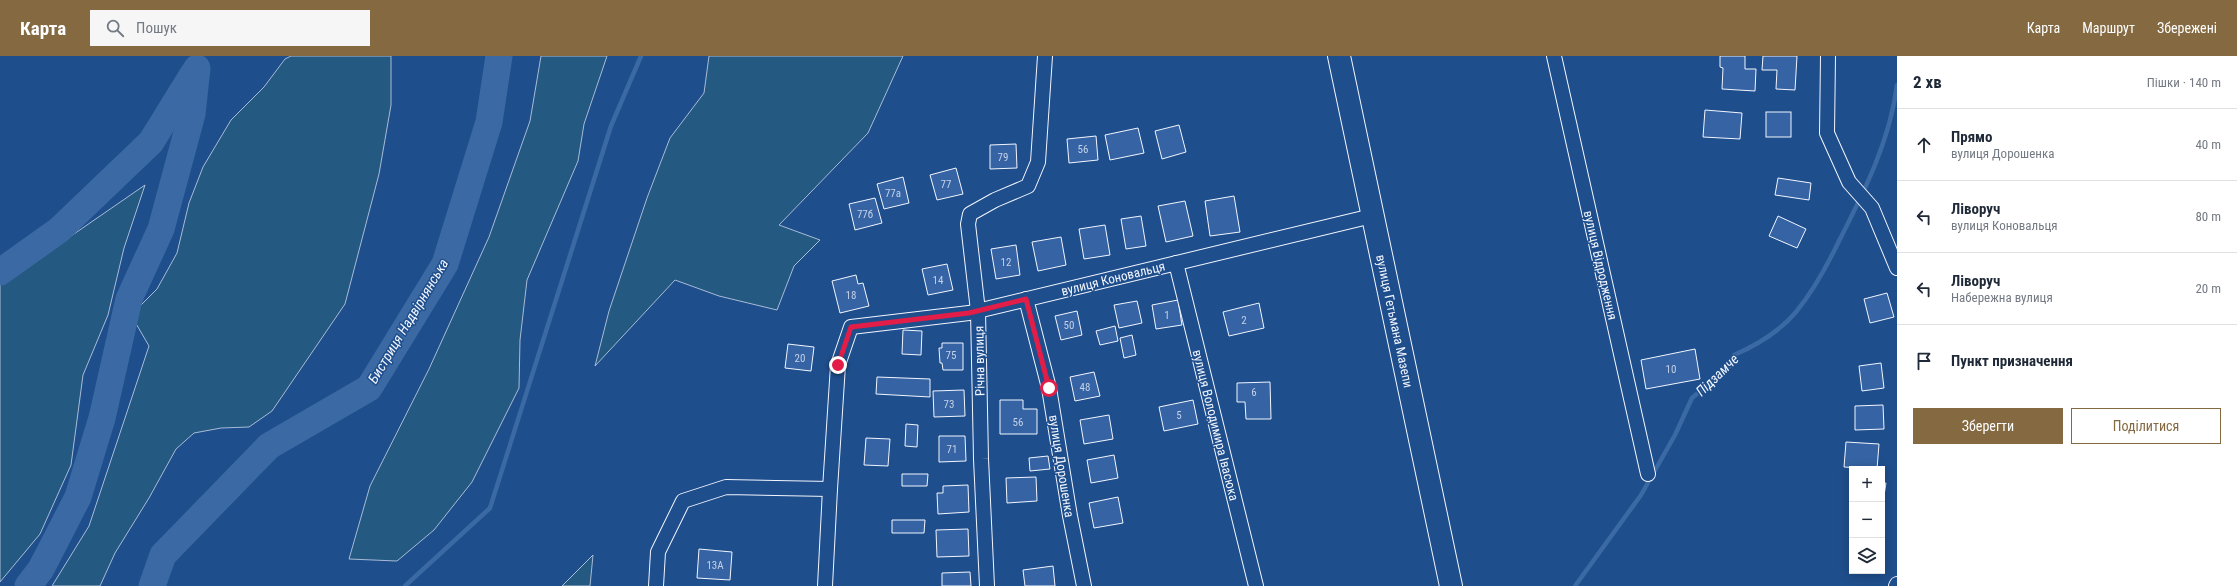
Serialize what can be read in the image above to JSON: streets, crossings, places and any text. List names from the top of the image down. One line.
{"streets":{"main road":["вулиця Гетьмана Мазепи"],"street":["вулиця Відродження","вулиця Коновальця","Річна вулиця","вулиця Володимира Івасюка","вулиця Дорошенка"]},"crossings":[["вулиця Коновальця","вулиця Гетьмана Мазепи"],["вулиця Коновальця","Річна вулиця"],["вулиця Коновальця","вулиця Володимира Івасюка"],["вулиця Коновальця","вулиця Дорошенка"]],"water":["Бистриця Надвірнянська","Підзамче"],"house_numbers":["56","79","77","77а","77б","12","14","18","1","2","50","75","20","10","48","6","73","5","56","71","13А"],"page":{"header":"Карта","search":"Пошук","nav":["Карта","Маршрут","Збережені"],"heading":["2 хв","Пішки · 140 m"],"list":[["Прямо","вулиця Дорошенка","40 m"],["Ліворуч","вулиця Коновальця","80 m"],["Ліворуч","Набережна вулиця","20 m"],"Пункт призначення"],"buttons":["Зберегти","Поділитися"],"map_buttons":["+","−"]}}
